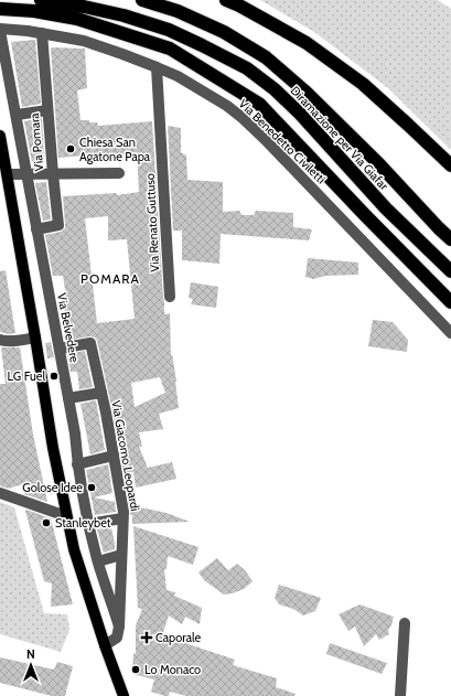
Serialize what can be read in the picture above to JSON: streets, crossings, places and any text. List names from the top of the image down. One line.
{"streets":{"highway":["Diramazione per Via Giafar"],"street":["Via Benedetto Civiletti","Via Pomara","Via Renato Guttuso","Via Belvedere","Via Giacomo Leopardi"]},"crossings":[["Via Benedetto Civiletti","Via Pomara"],["Via Benedetto Civiletti","Via Renato Guttuso"],["Via Benedetto Civiletti","Via Belvedere"],["Via Pomara","Via Belvedere"],["Via Belvedere","Via Giacomo Leopardi"]],"districts":["POMARA"],"places":{"other":["Chiesa San Agatone Papa","LG Fuel","Golose Idee","Stanleybet","Lo Monaco"],"health":["Caporale"]},"north":"top"}
